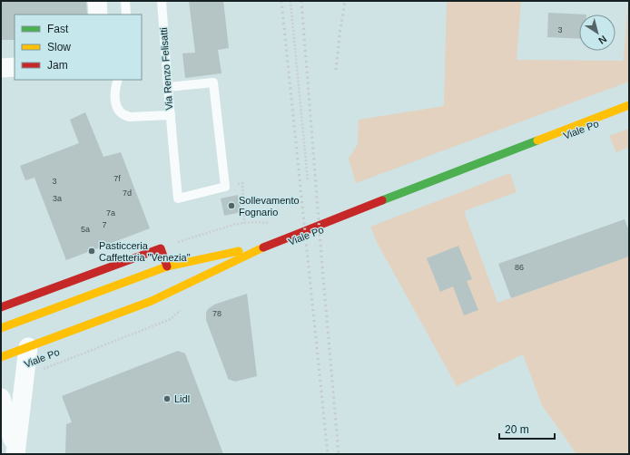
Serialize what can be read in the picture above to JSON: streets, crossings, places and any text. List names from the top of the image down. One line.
{"streets":{"main road":["Viale Po"],"lane":["Via Renzo Felisatti"]},"places":["Sollevamento Fognario","Pasticceria Caffetteria \"Venezia\"","Lidl"],"house_numbers":["3","7f","3","7d","3a","7a","7","5a","86","78"],"legend":["Fast","Slow","Jam"],"scale_bar":"20 m","north":"bottom right"}
